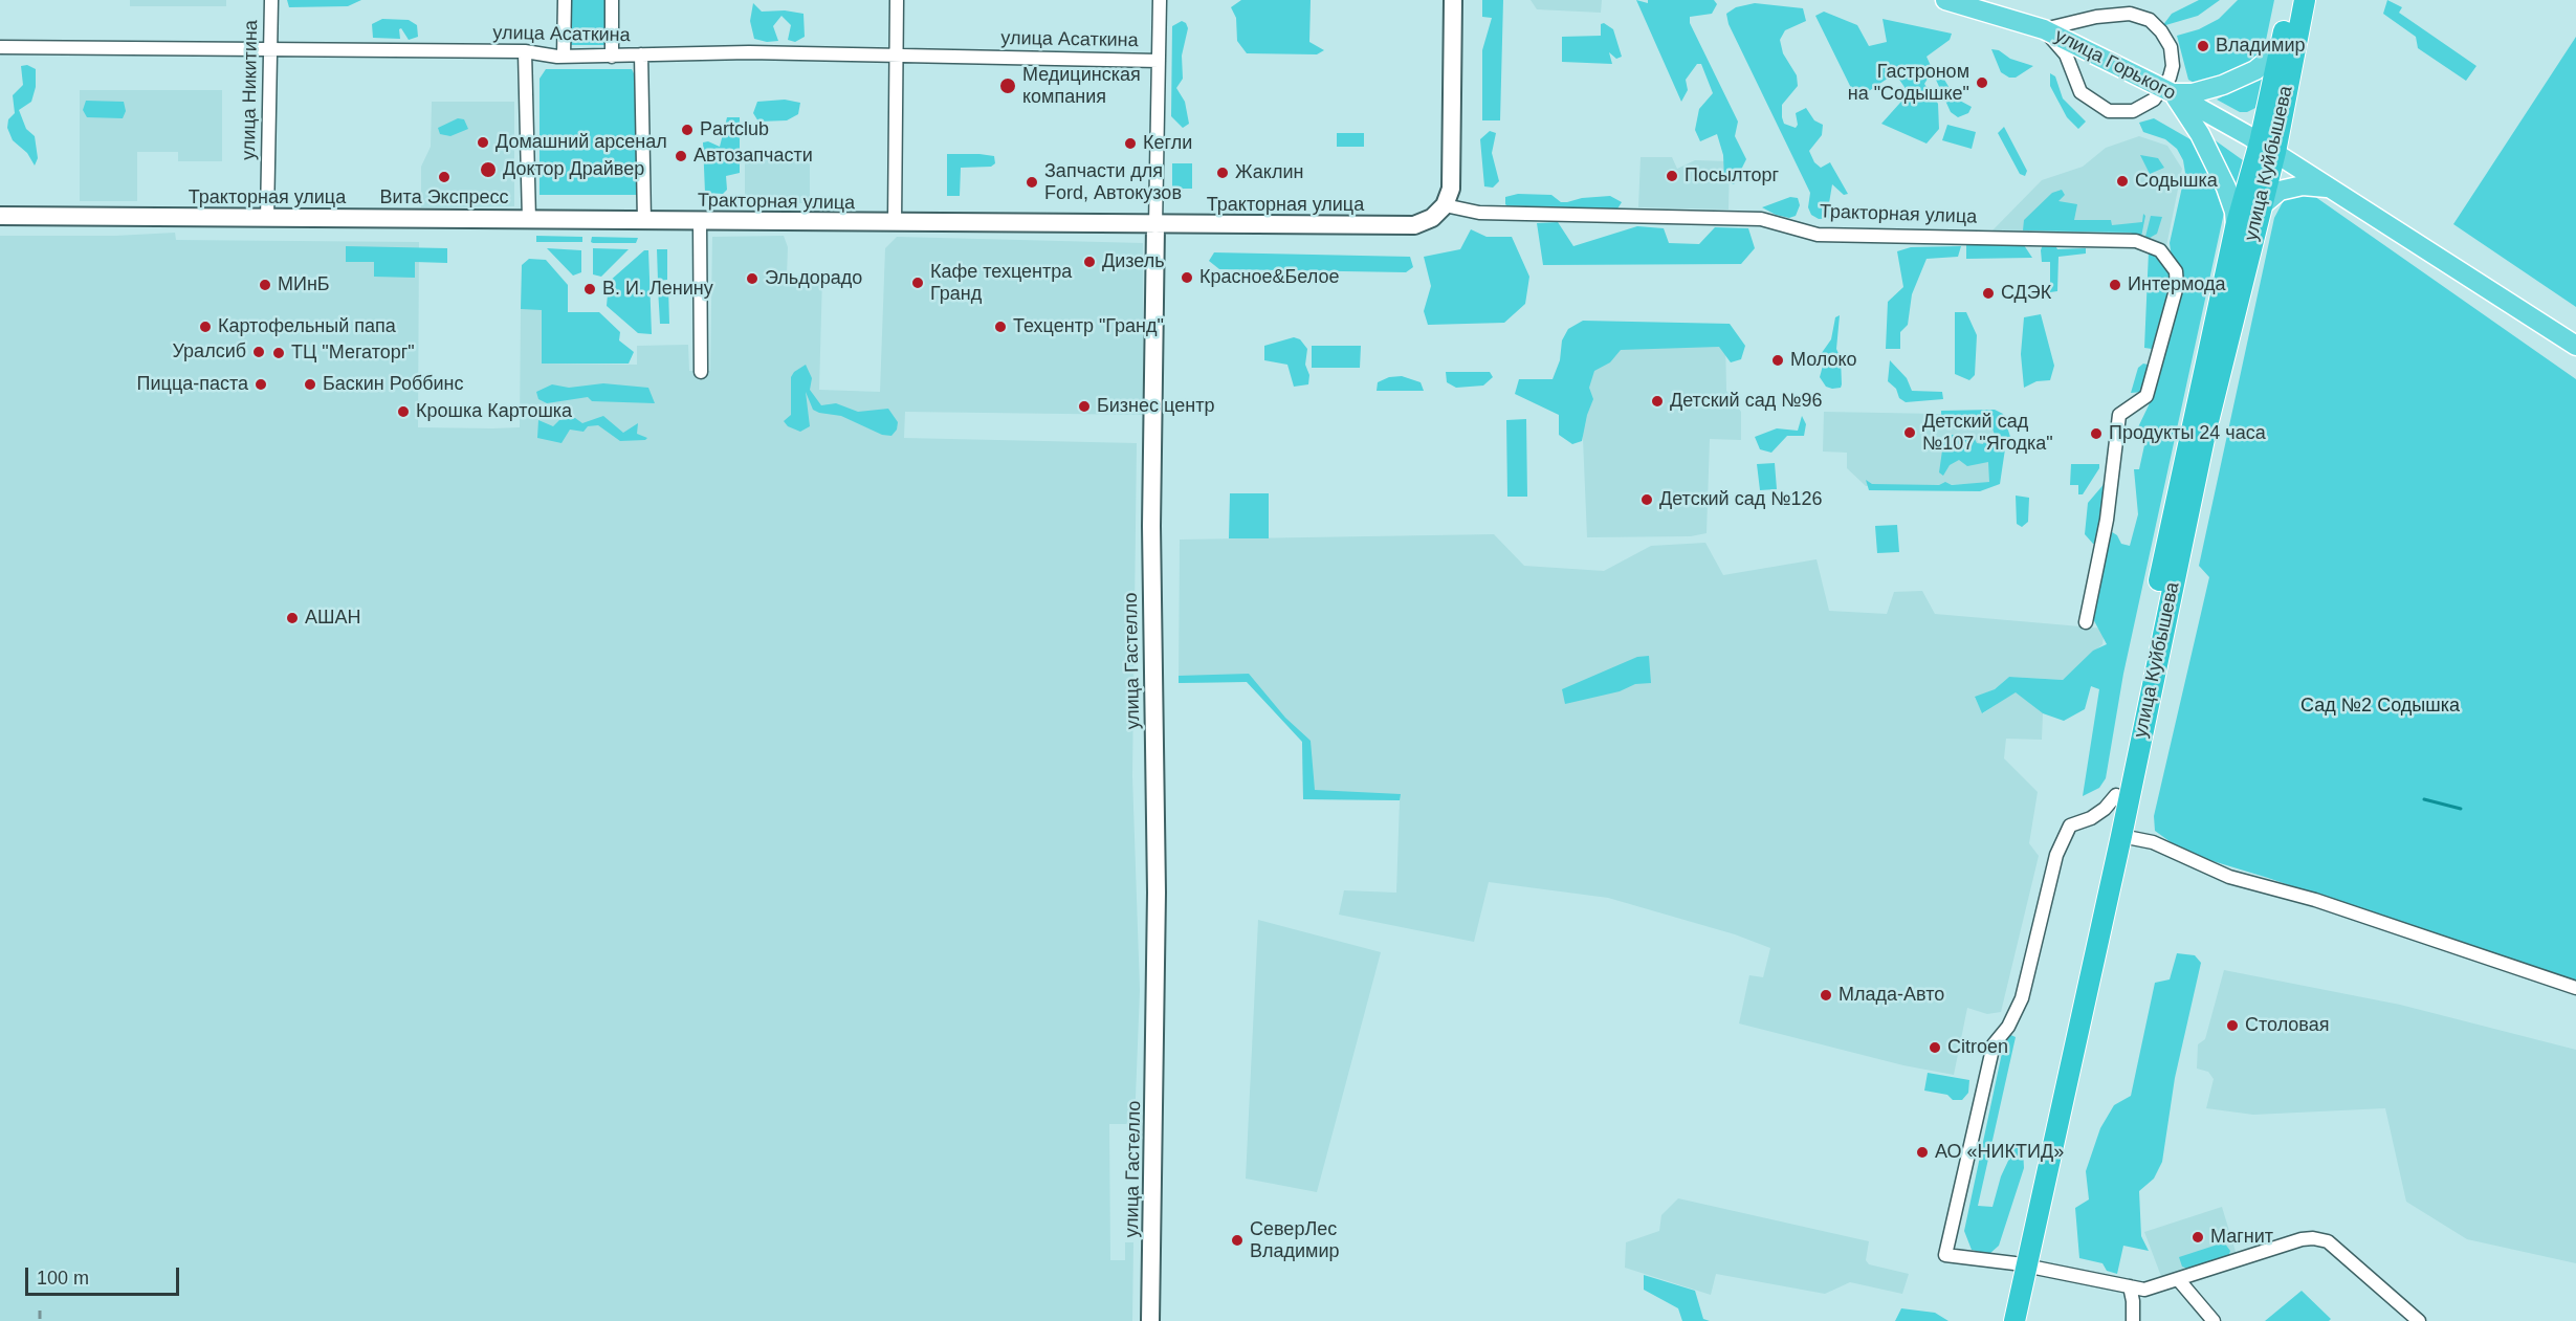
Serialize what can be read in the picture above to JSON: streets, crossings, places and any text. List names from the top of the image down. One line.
{"streets":{"highway":["улица Куйбышева"],"main road":["улица Горького","Тракторная улица","улица Гастелло"],"street":["улица Асаткина","улица Никитина"]},"crossings":[["улица Асаткина","улица Никитина"],["улица Асаткина","улица Гастелло"],["улица Горького","улица Куйбышева"],["улица Никитина","Тракторная улица"],["Тракторная улица","улица Гастелло"]],"parks":["Сад №2 Содышка"],"places":["Владимир","Гастроном на \"Содышке\"","Медицинская компания","Partclub","Домашний арсенал","Кегли","Автозапчасти","Доктор Драйвер","Жаклин","Посылторг","Вита Экспресс","Содышка","Запчасти для Ford, Автокузов","Дизель","Красное&Белое","Эльдорадо","Кафе техцентра Гранд","МИнБ","Интермода","В. И. Ленину","СДЭК","Картофельный папа","Техцентр \"Гранд\"","Уралсиб","ТЦ \"Мегаторг\"","Молоко","Пицца-паста","Баскин Роббинс","Детский сад №96","Бизнес центр","Крошка Картошка","Детский сад №107 \"Ягодка\"","Продукты 24 часа","Детский сад №126","АШАН","Млада-Авто","Столовая","Citroen","АО «НИКТИД»","Магнит","СеверЛес Владимир"],"scale_bar":"100 m"}
